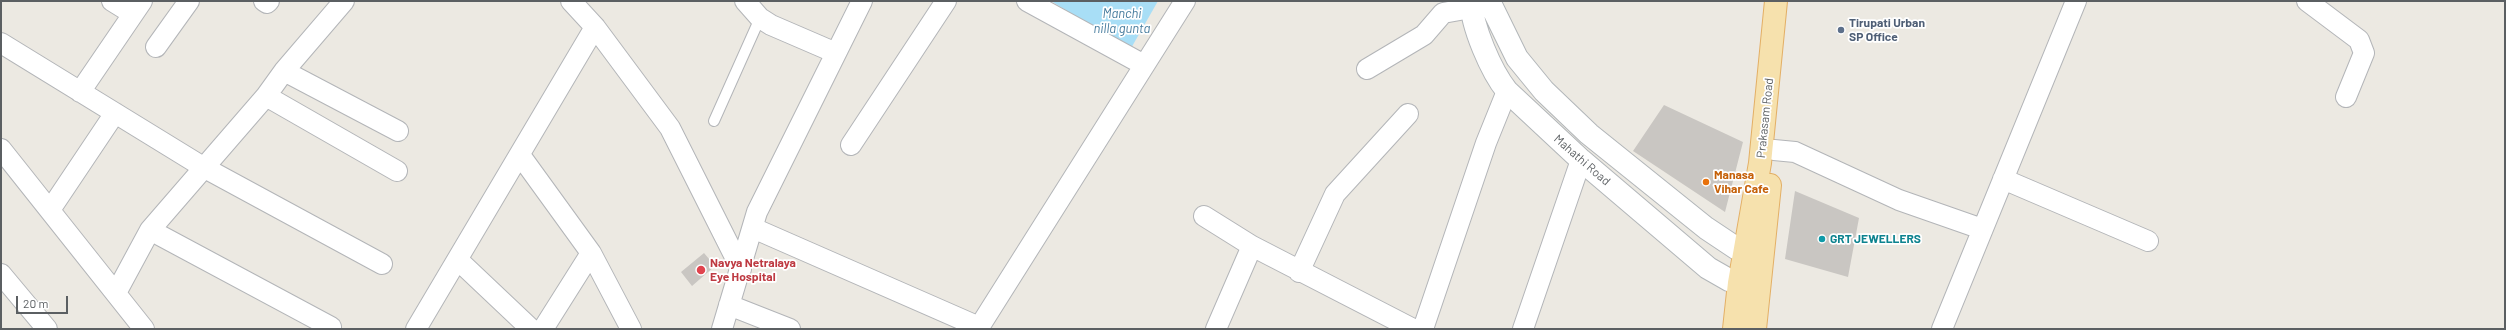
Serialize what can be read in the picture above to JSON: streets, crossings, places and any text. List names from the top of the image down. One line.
{"streets":{"main road":["Prakasam Road"],"street":["Mahathi Road"]},"crossings":[["Prakasam Road","Mahathi Road"]],"water":["Manchi nilla gunta"],"places":["Tirupati Urban SP Office","Manasa Vihar Cafe","GRT JEWELLERS","Navya Netralaya Eye Hospital"],"scale_bar":"20 m"}
